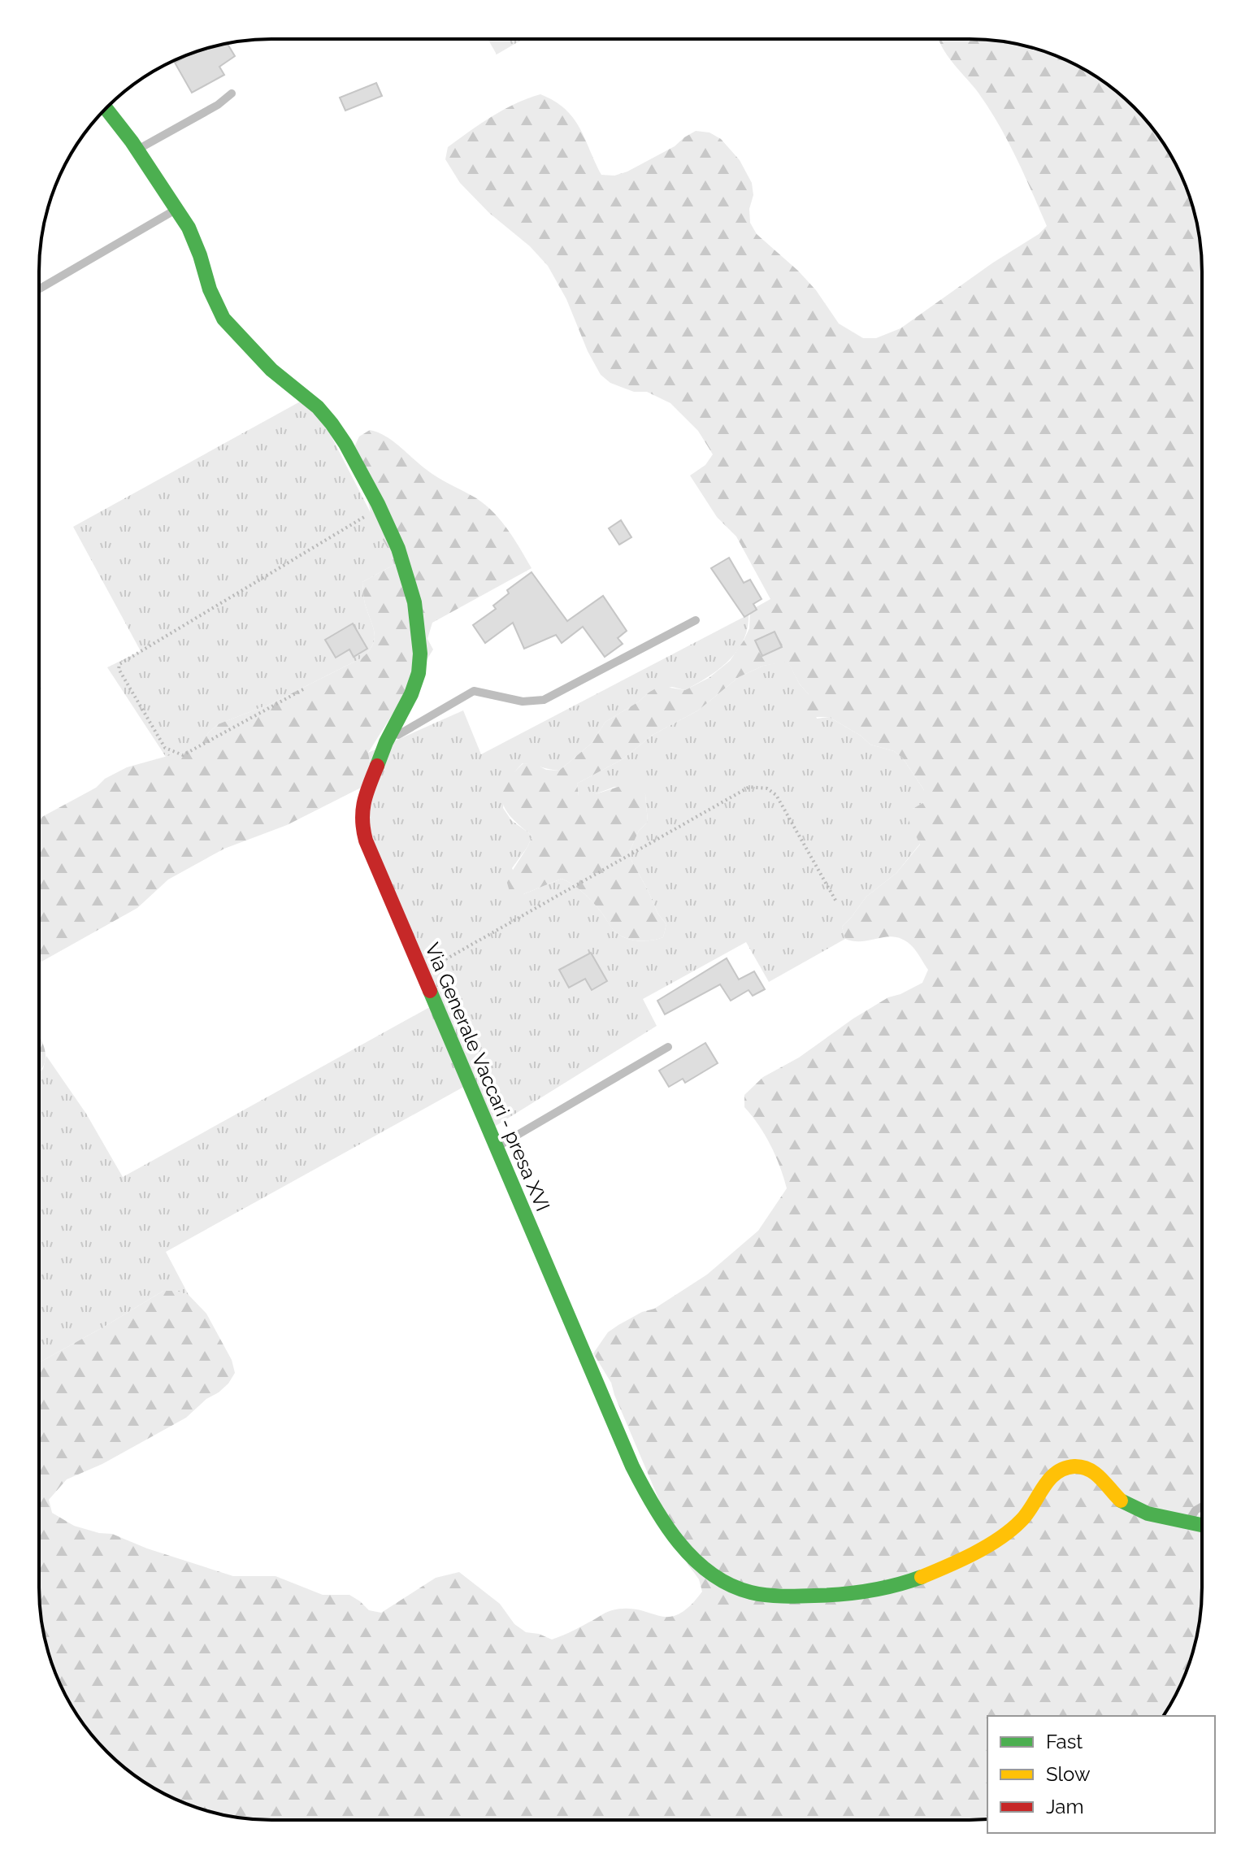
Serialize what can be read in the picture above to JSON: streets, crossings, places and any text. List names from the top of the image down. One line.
{"streets":{"street":["Via Generale Vaccari - presa XVI"]},"legend":["Fast","Slow","Jam"]}
